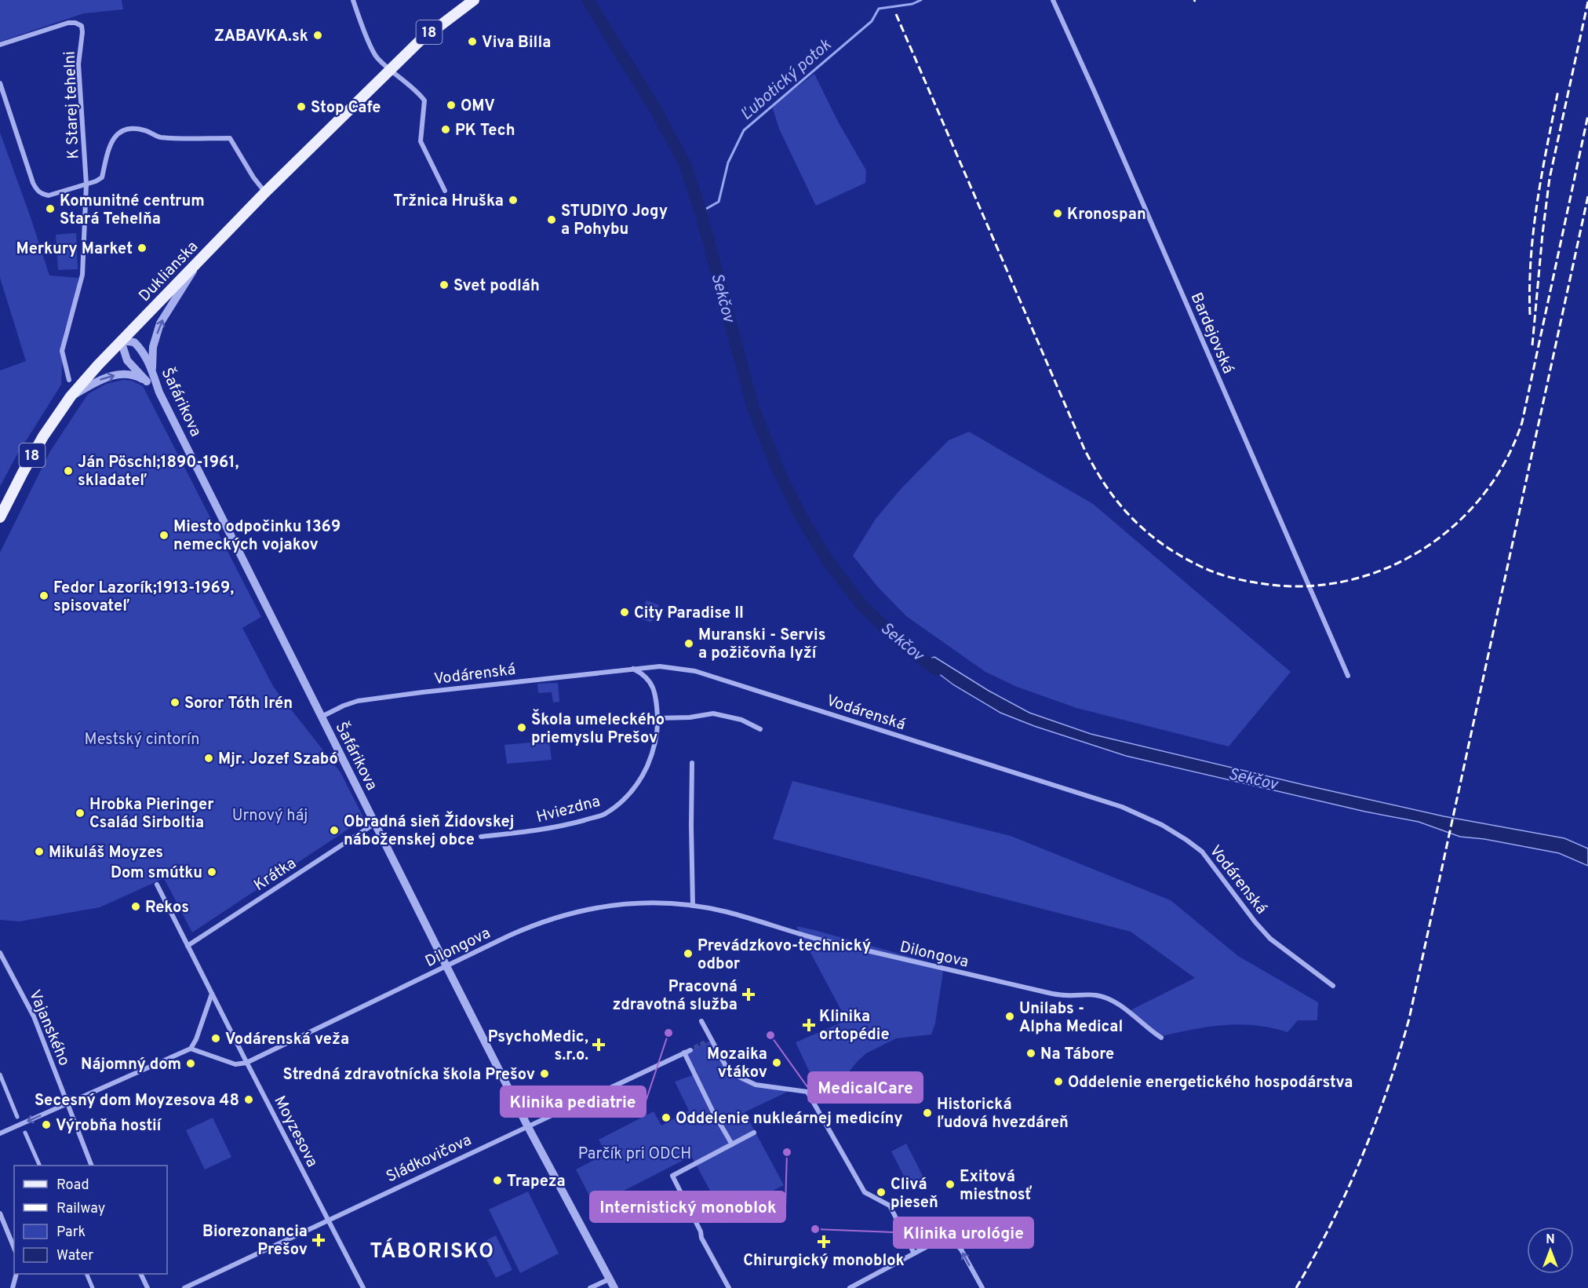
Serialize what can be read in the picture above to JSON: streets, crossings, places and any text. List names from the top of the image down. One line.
{"streets":{"main road":["18","Duklianska"],"street":["K Starej tehelni","Bardejovská","Šafárikova","Vodárenská","Hviezdna","Krátka","Dilongova","Vajanského","Moyzesova","Sládkovičova"]},"crossings":[["Duklianska","Šafárikova"],["Šafárikova","Vodárenská"],["Šafárikova","Krátka"],["Šafárikova","Dilongova"],["Šafárikova","Sládkovičova"],["Vodárenská","Hviezdna"],["Krátka","Moyzesova"],["Dilongova","Moyzesova"],["Moyzesova","Sládkovičova"]],"districts":["TÁBORISKO"],"water":["Ľubotický potok","Sekčov"],"parks":["Mestský cintorín","Urnový háj","Parčík pri ODCH"],"places":{"other":["ZABAVKA.sk","Viva Billa","OMV","Stop Cafe","PK Tech","Tržnica Hruška","Komunitné centrum Stará Tehelňa","Kronospan","STUDIYO Jogy a Pohybu","Merkury Market","Svet podláh","Ján Pöschl;1890-1961, skladateľ","Miesto odpočinku 1369 nemeckých vojakov","Fedor Lazorík;1913-1969, spisovateľ","City Paradise II","Muranski - Servis a požičovňa lyží","Soror Tóth Irén","Škola umeleckého priemyslu Prešov","Mjr. Jozef Szabó","Hrobka Pieringer Család Sirboltia","Obradná sieň Židovskej náboženskej obce","Mikuláš Moyzes","Dom smútku","Rekos","Prevádzkovo‑technický odbor","Unilabs - Alpha Medical","Klinika pediatrie","MedicalCare","Vodárenská veža","Na Tábore","Mozaika vtákov","Nájomný dom","Stredná zdravotnícka škola Prešov","Oddelenie energetického hospodárstva","Secesný dom Moyzesova 48","Historická ľudová hvezdáreň","Oddelenie nukleárnej medicíny","Výrobňa hostií","Internistický monoblok","Trapeza","Exitová miestnosť","Clivá pieseň","Klinika urológie"],"health":["Pracovná zdravotná služba","Klinika ortopédie","PsychoMedic, s.r.o.","Biorezonancia Prešov","Chirurgický monoblok"]},"legend":["Road","Railway","Park","Water"],"north":"top"}
